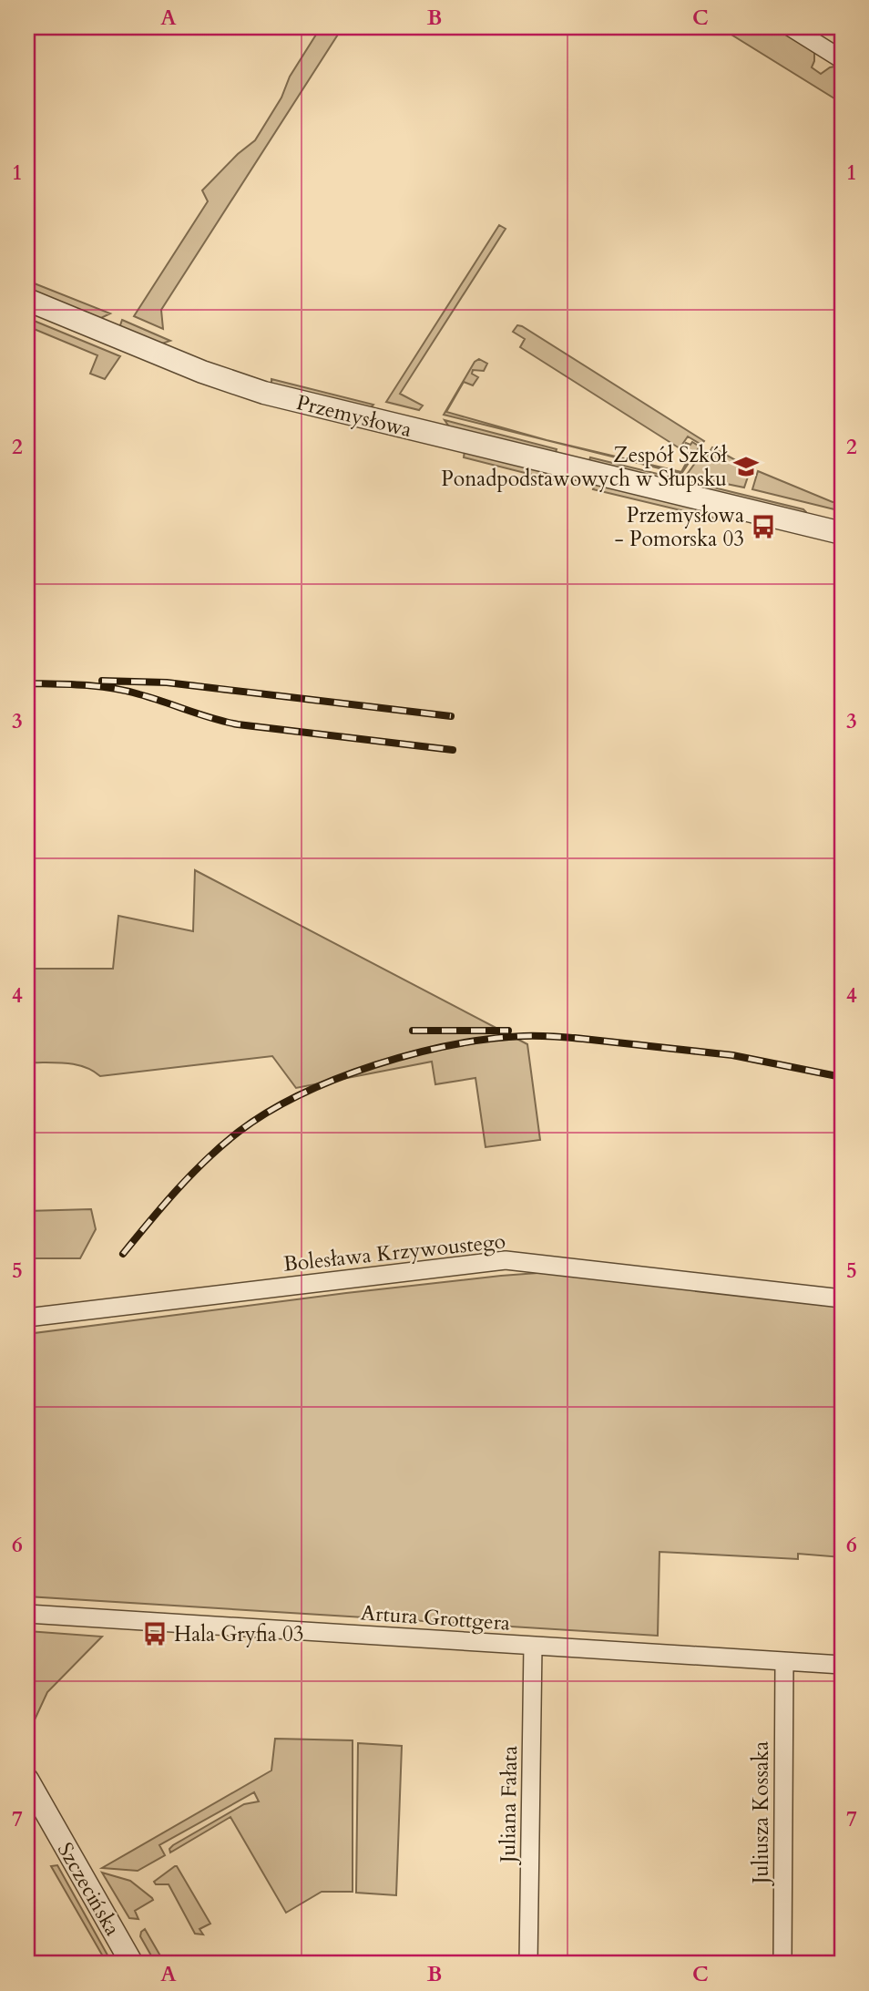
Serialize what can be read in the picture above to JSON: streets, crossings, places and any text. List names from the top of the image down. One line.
{"streets":{"street":["Przemysłowa","Bolesława Krzywoustego","Artura Grottgera","Juliana Fałata","Juliusza Kossaka","Szczecińska"]},"crossings":[["Artura Grottgera","Juliana Fałata"],["Artura Grottgera","Juliusza Kossaka"]],"places":{"school or university":["Zespół Szkół Ponadpodstawowych w Słupsku"],"bus stop":["Przemysłowa - Pomorska 03","Hala Gryfia 03"]},"grid":{"columns":["A","B","C"],"rows":["1","2","3","4","5","6","7"]}}
